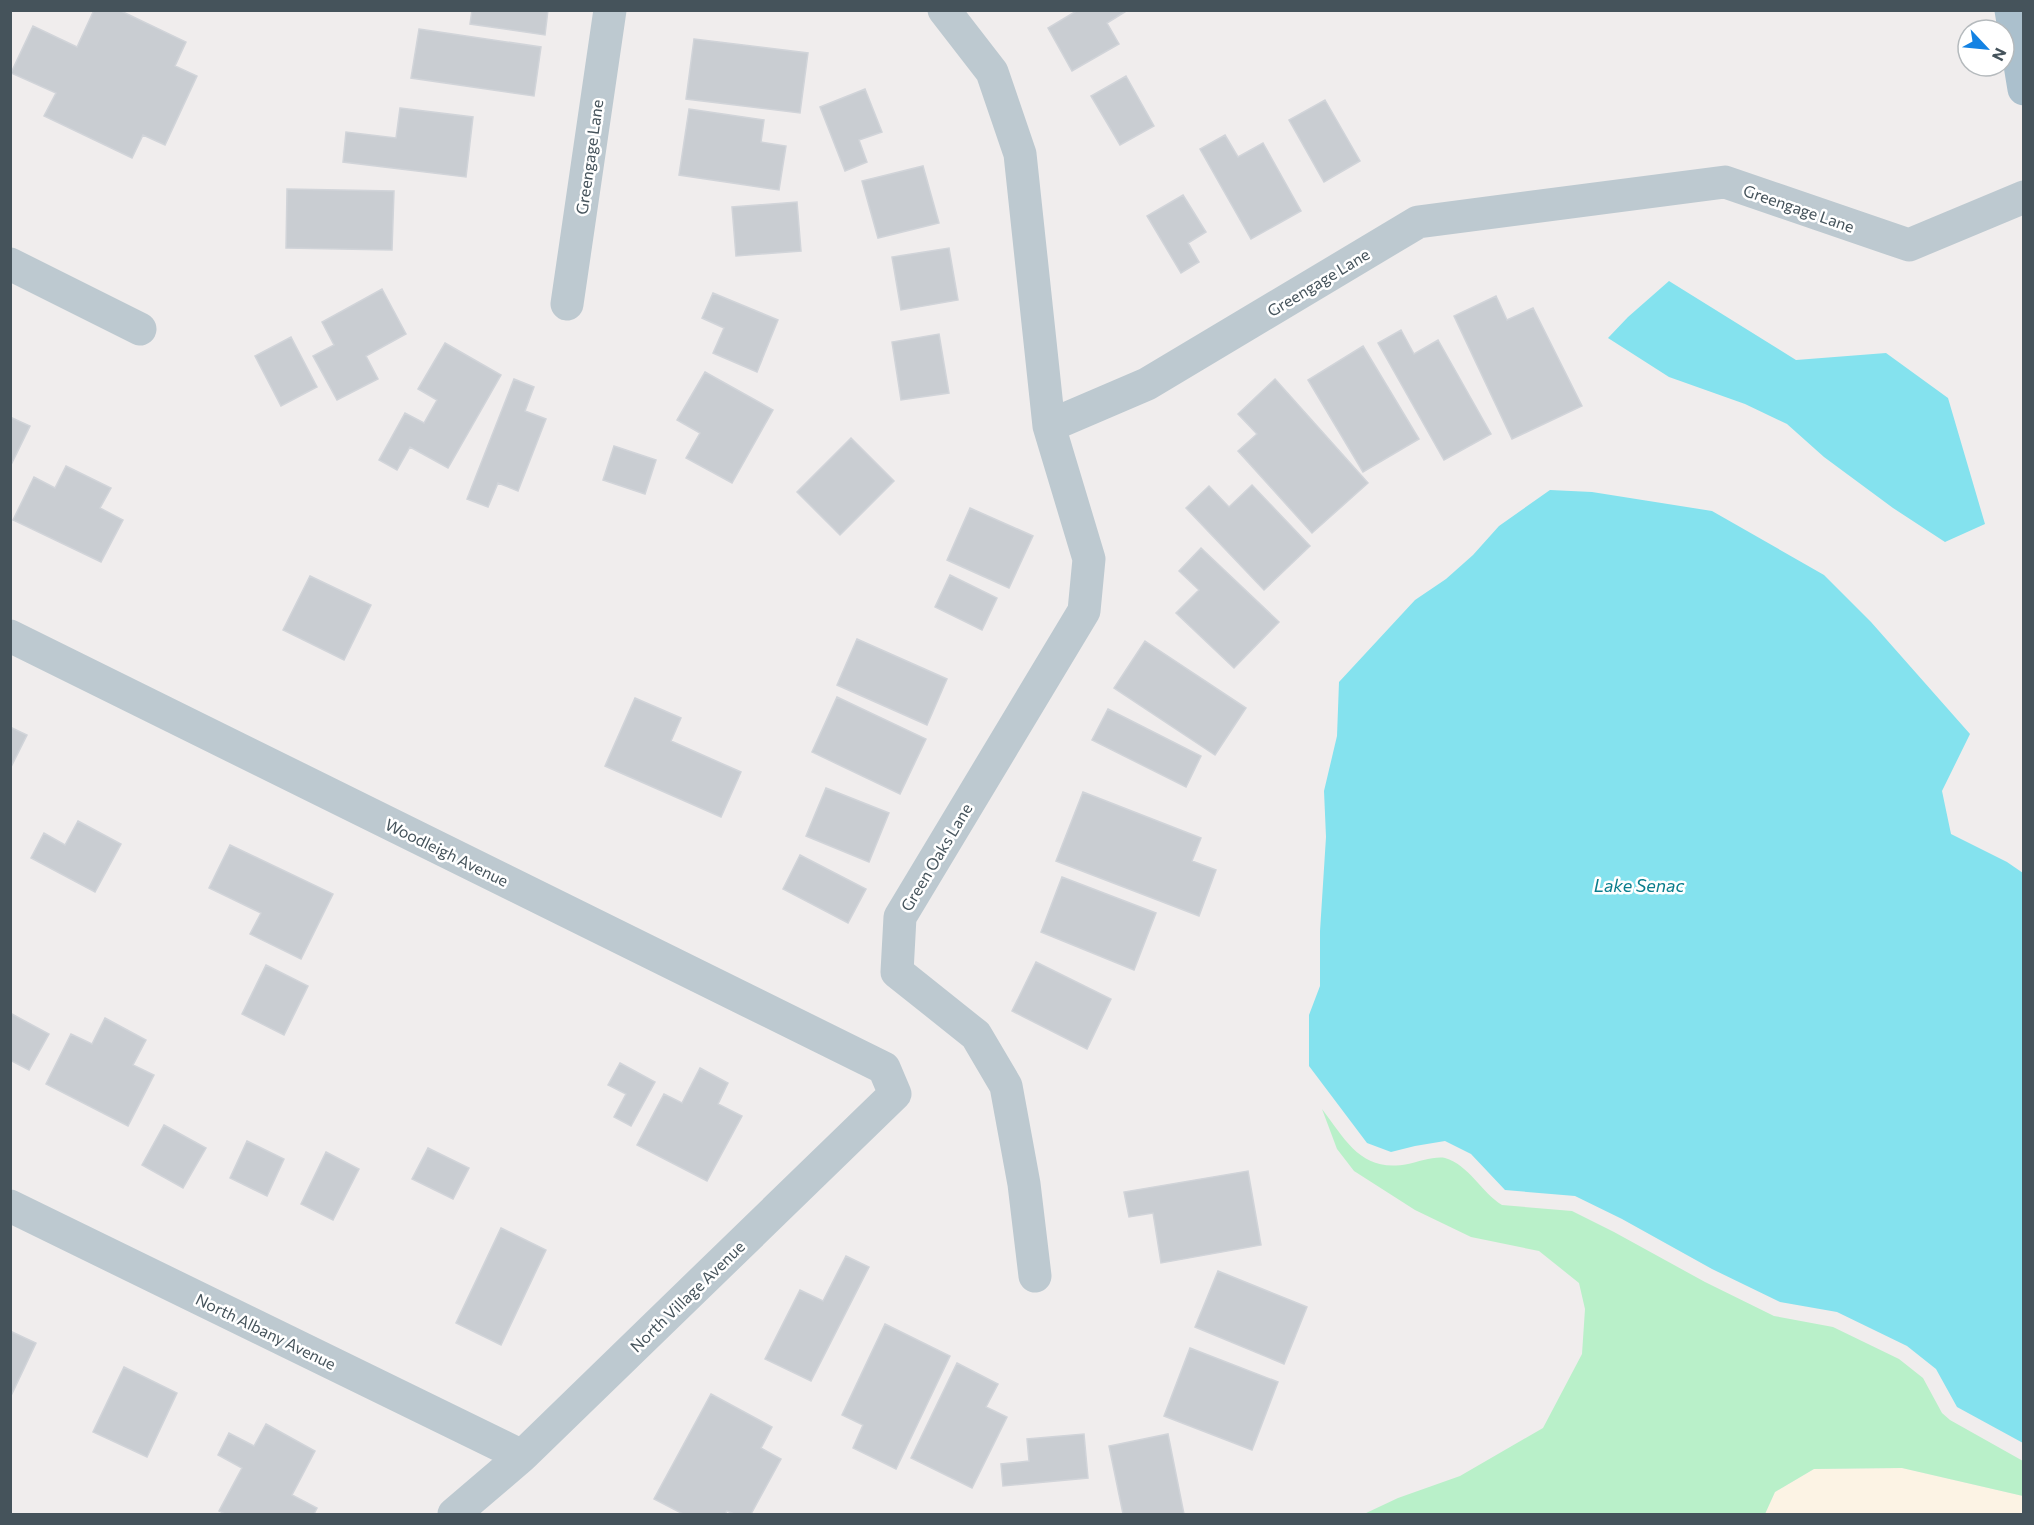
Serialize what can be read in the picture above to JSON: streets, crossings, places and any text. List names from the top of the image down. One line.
{"streets":{"street":["Greengage Lane","Woodleigh Avenue","Green Oaks Lane","North Village Avenue","North Albany Avenue"]},"crossings":[["Greengage Lane","Green Oaks Lane"],["Woodleigh Avenue","North Village Avenue"],["North Village Avenue","North Albany Avenue"]],"water":["Lake Senac"],"north":"bottom right"}
